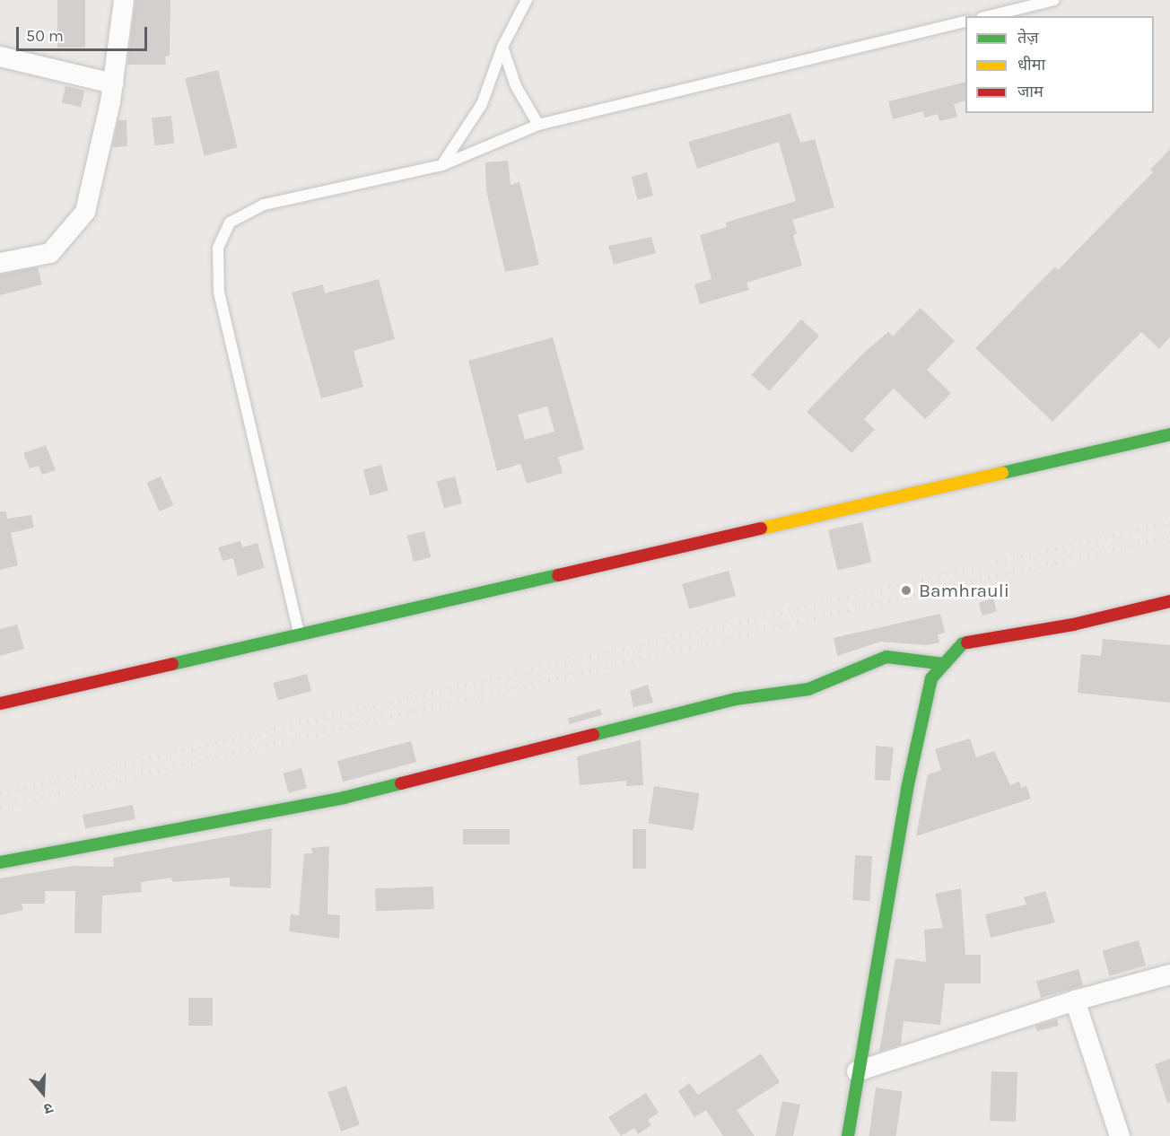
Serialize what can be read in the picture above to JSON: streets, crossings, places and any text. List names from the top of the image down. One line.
{"places":["Bamhrauli"],"legend":["तेज़","धीमा","जाम"],"scale_bar":"50 m","north":"bottom"}
